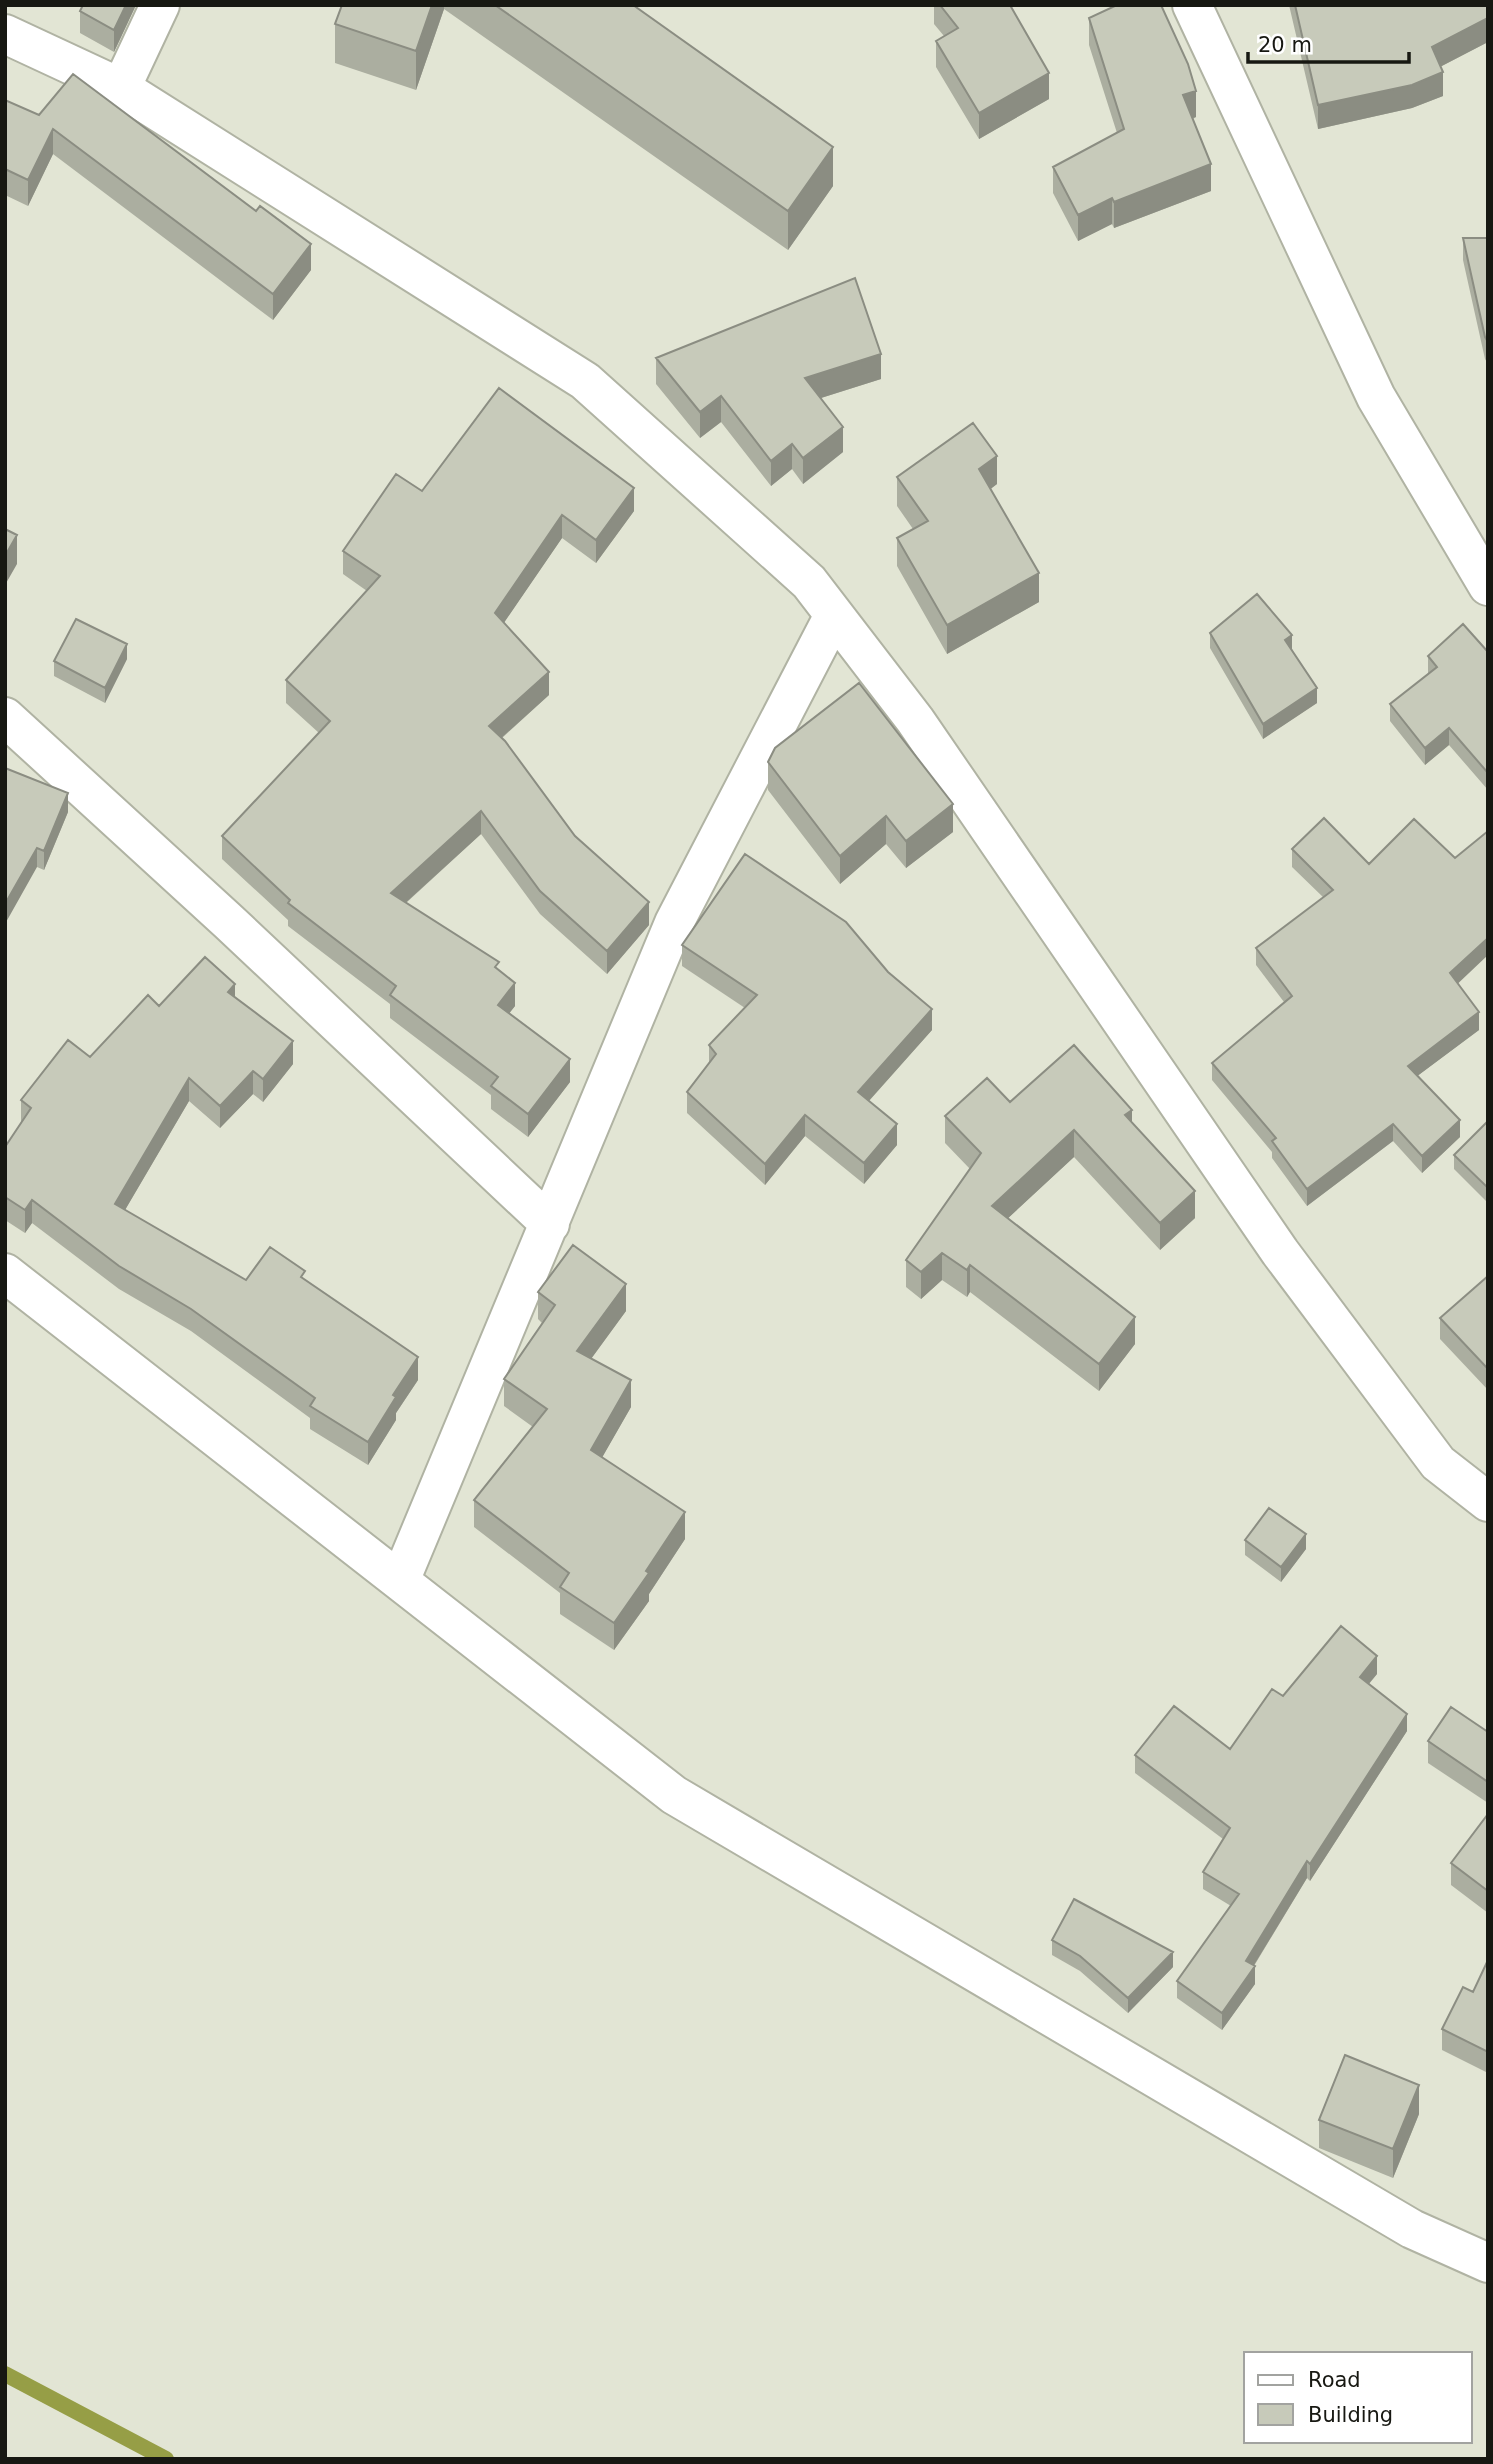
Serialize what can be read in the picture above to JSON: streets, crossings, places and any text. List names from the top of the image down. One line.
{"legend":["Road","Building"],"scale_bar":"20 m"}
